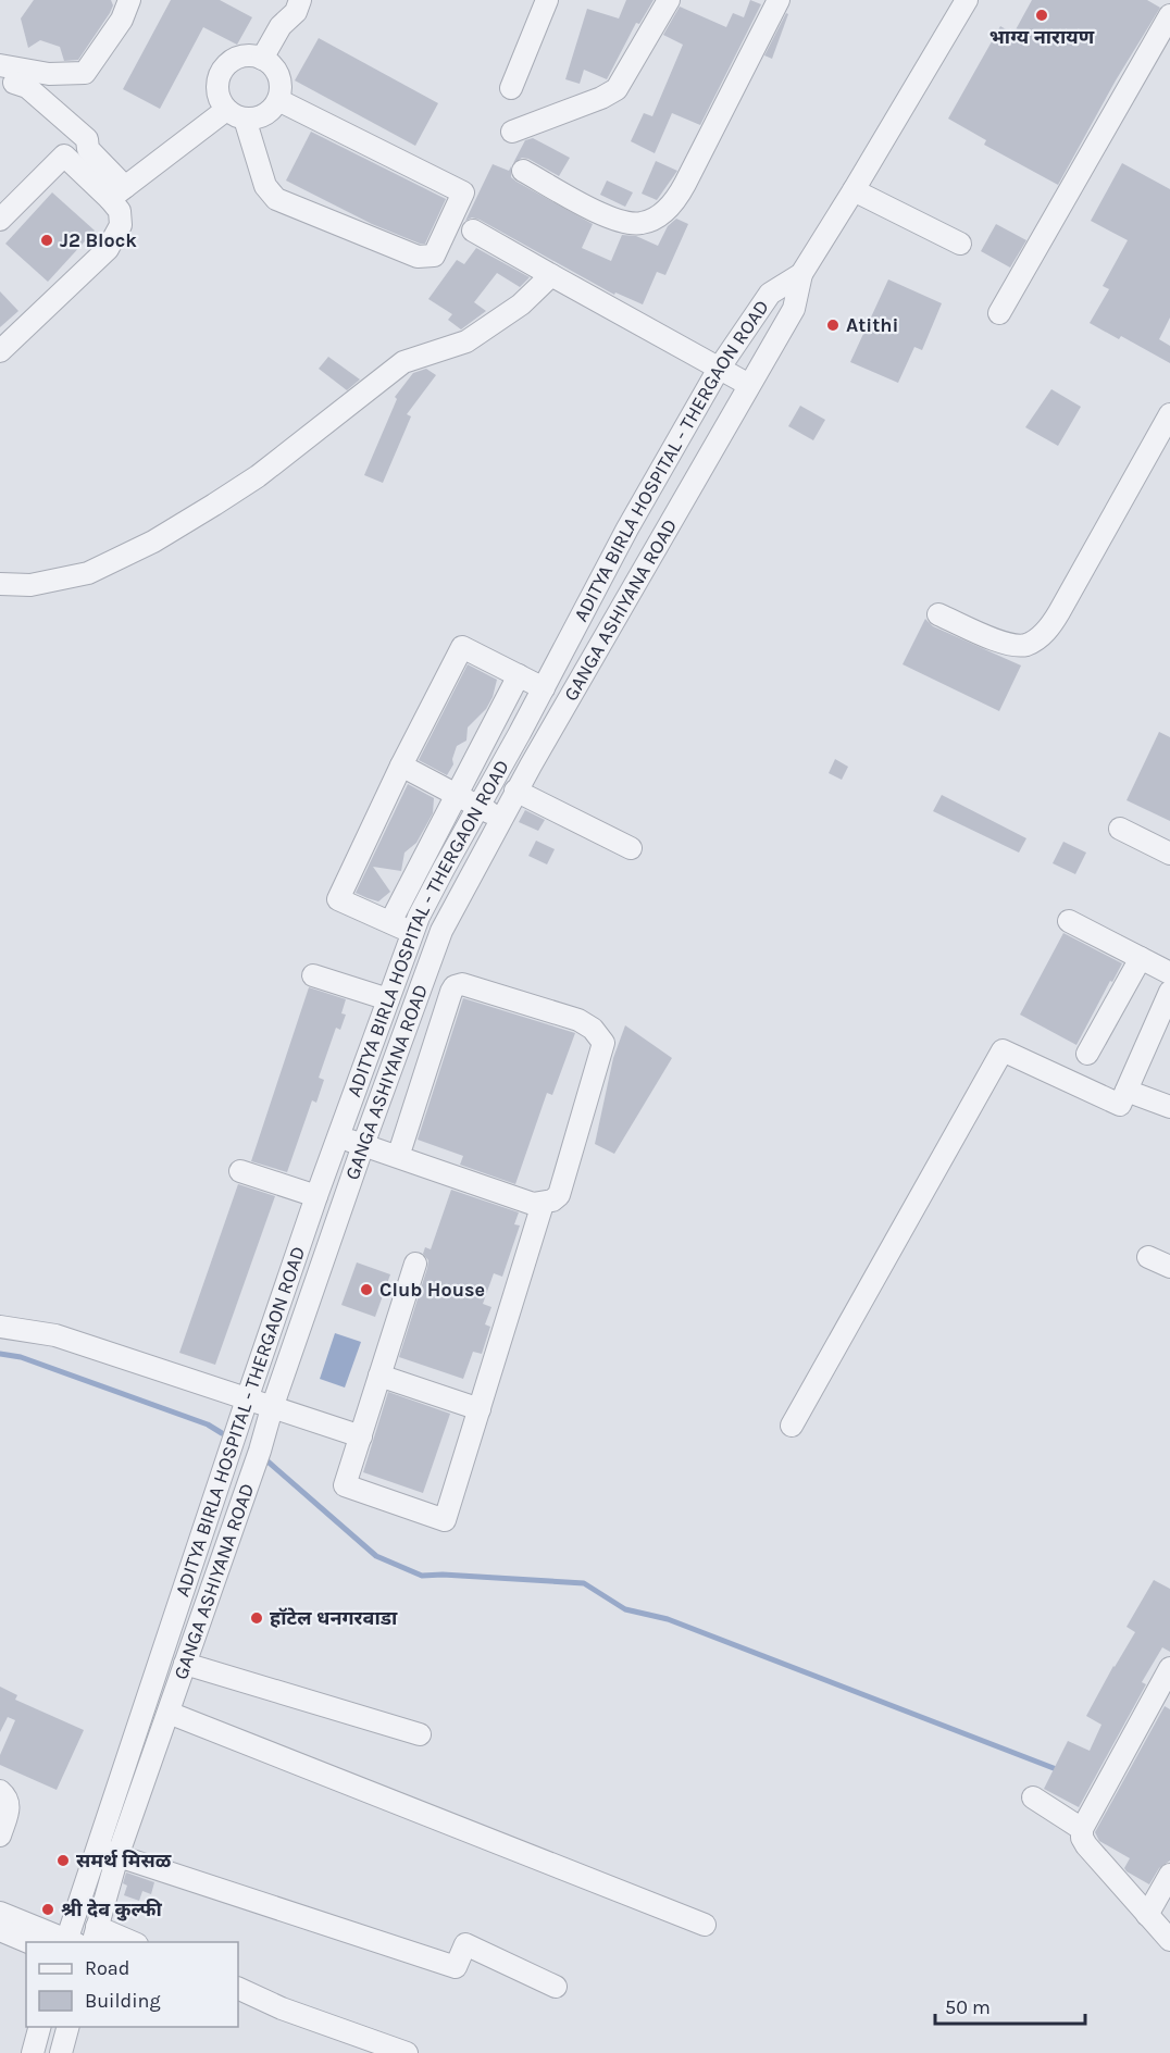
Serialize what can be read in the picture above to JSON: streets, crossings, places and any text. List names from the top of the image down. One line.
{"streets":{"street":["ADITYA BIRLA HOSPITAL - THERGAON ROAD","GANGA ASHIYANA ROAD"]},"crossings":[["ADITYA BIRLA HOSPITAL - THERGAON ROAD","GANGA ASHIYANA ROAD"]],"places":["भाग्य नारायण","J2 Block","Atithi","Club House","हॉटेल धनगरवाडा","समर्थ मिसळ","श्री देव कुल्फी"],"legend":["Road","Building"],"scale_bar":"50 m"}
